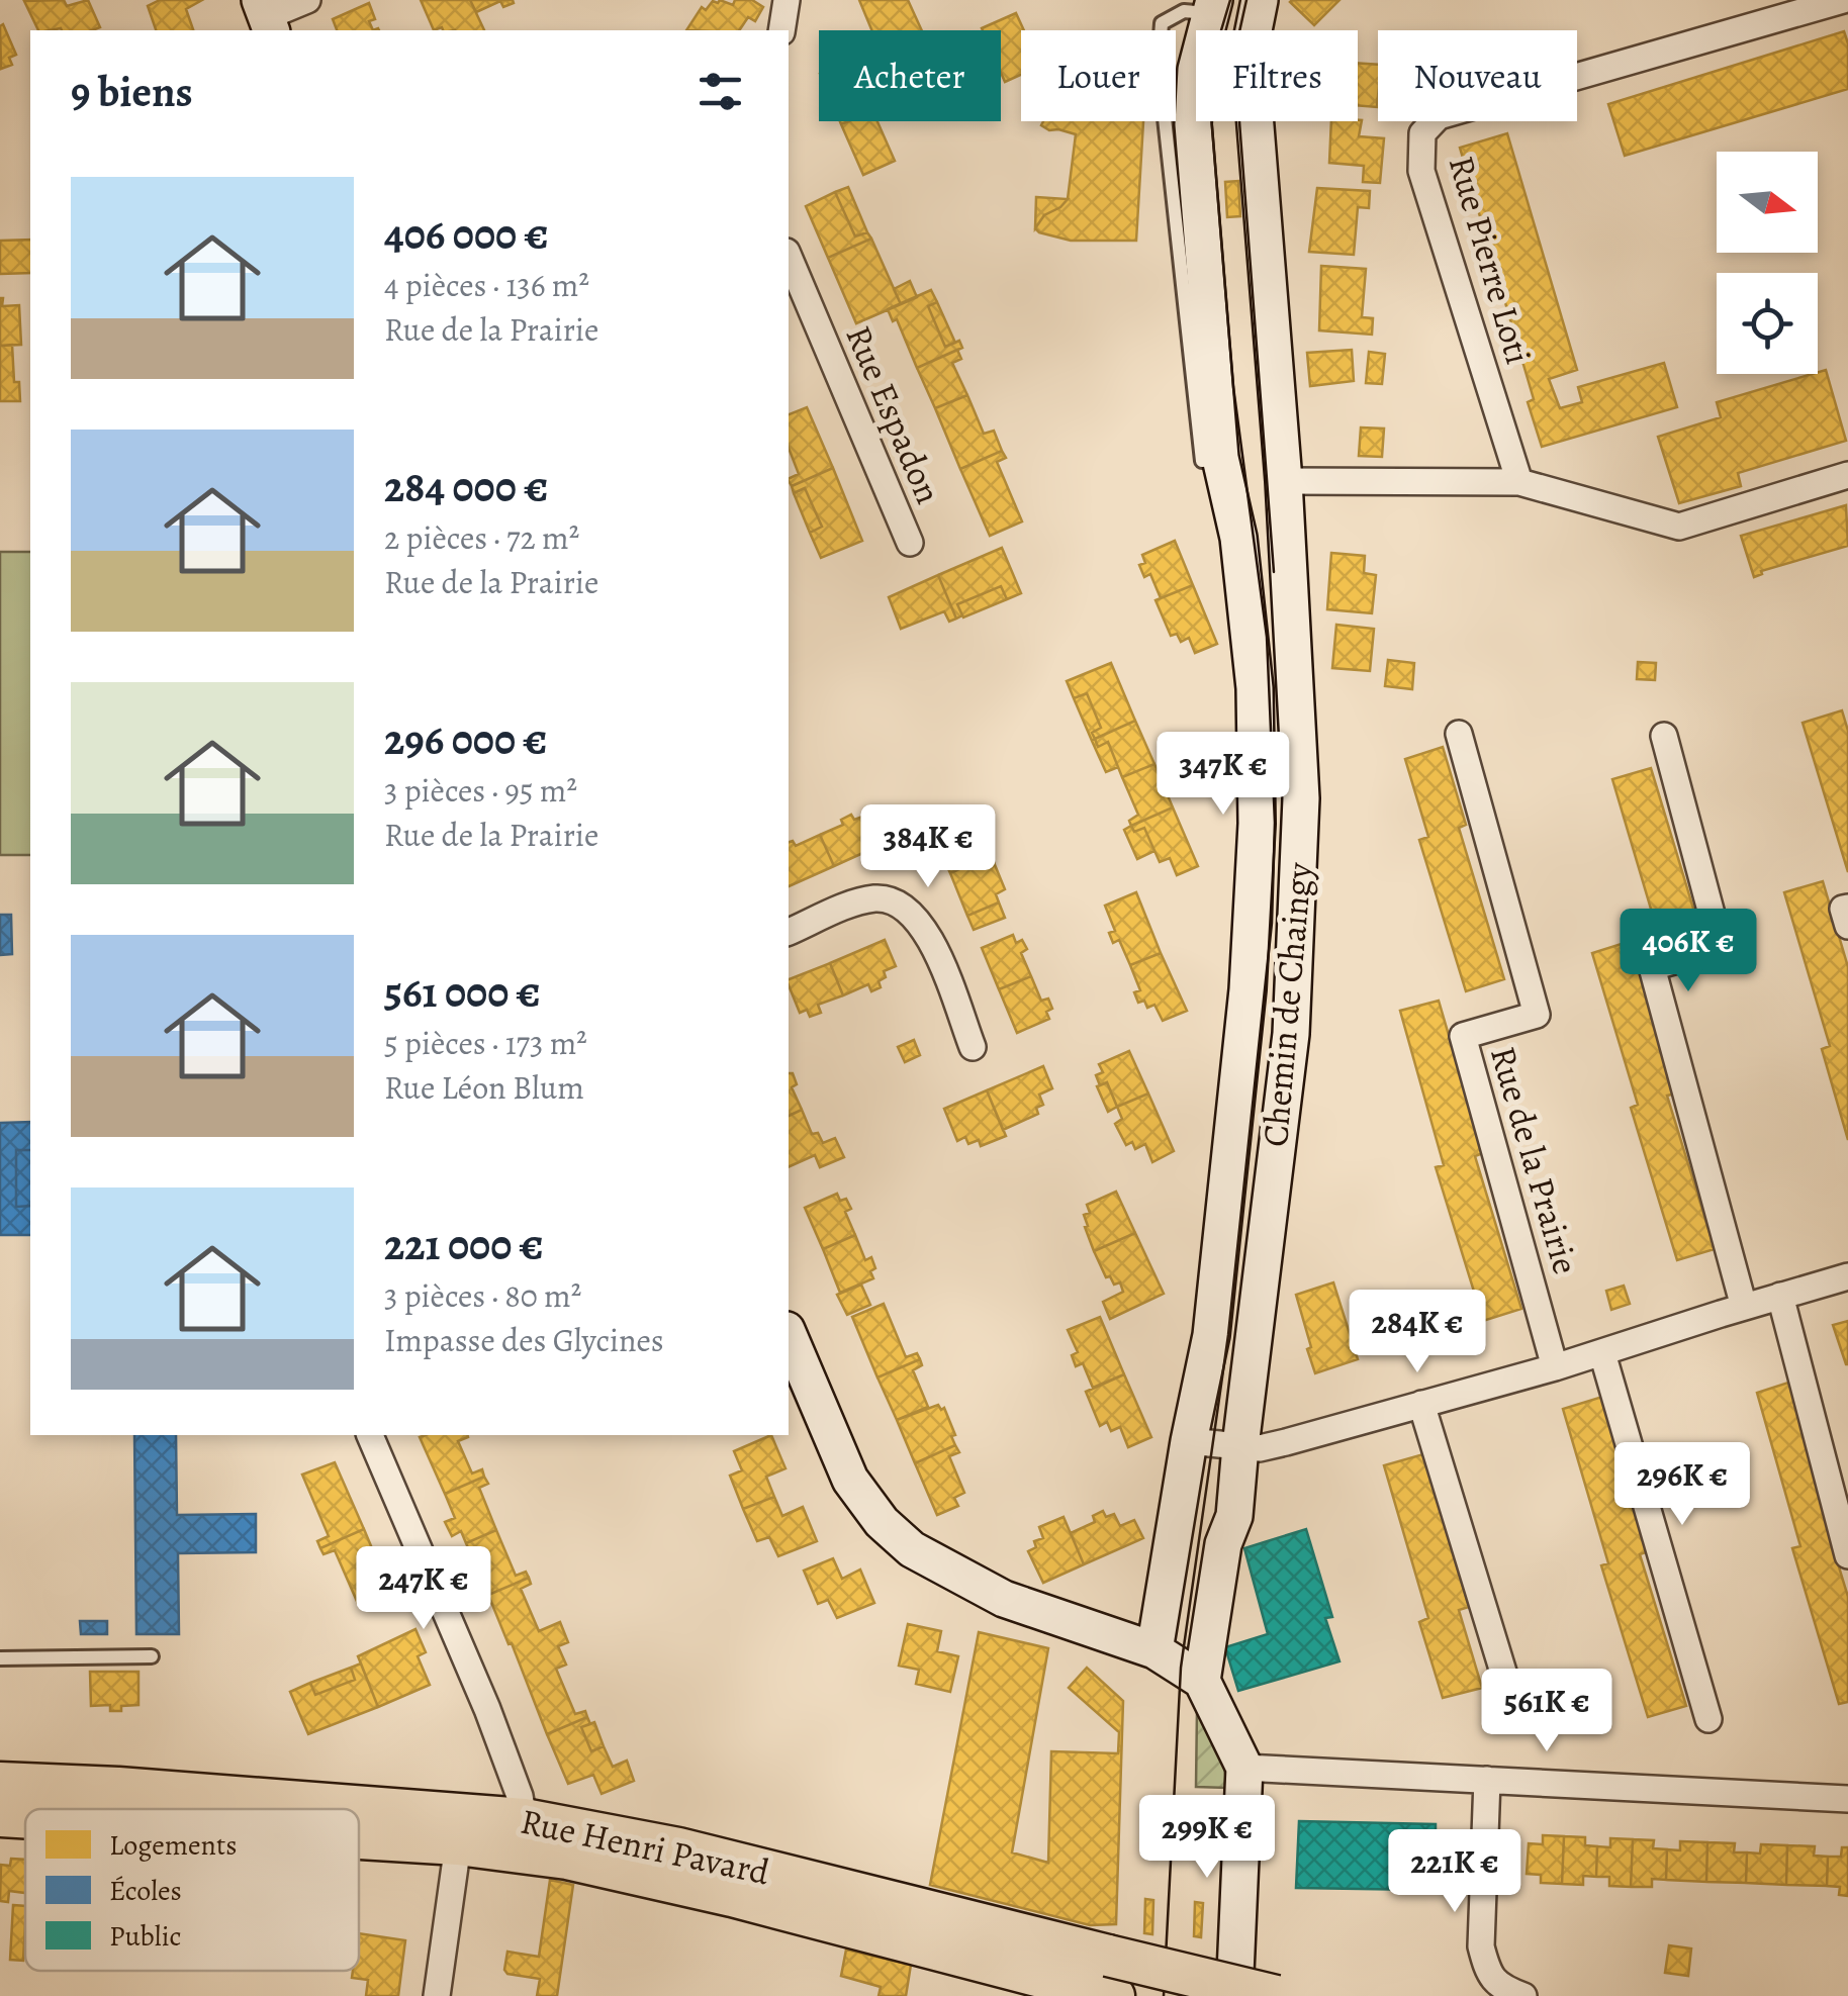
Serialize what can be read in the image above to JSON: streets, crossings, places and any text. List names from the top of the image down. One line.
{"streets":{"main road":["Rue Henri Pavard"],"street":["Rue Pierre Loti","Rue Espadon","Chemin de Chaingy","Rue de la Prairie"]},"legend":["Logements","Écoles","Public"],"north":"right","page":{"chip":["Acheter","Louer","Filtres","Nouveau"],"heading":"9 biens","list":[{"name":"406 000 €","note":"4 pièces · 136 m² · Rue de la Prairie"},{"name":"284 000 €","note":"2 pièces · 72 m² · Rue de la Prairie"},{"name":"296 000 €","note":"3 pièces · 95 m² · Rue de la Prairie"},{"name":"561 000 €","note":"5 pièces · 173 m² · Rue Léon Blum"},{"name":"221 000 €","note":"3 pièces · 80 m² · Impasse des Glycines"}],"price":["347K €","384K €","406K €","284K €","296K €","247K €","561K €","299K €","221K €"]}}
